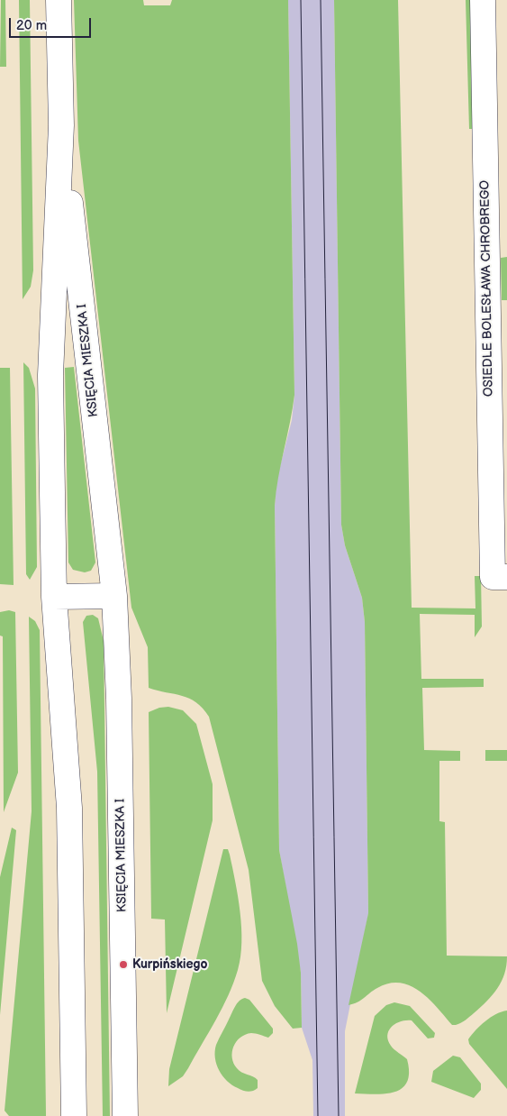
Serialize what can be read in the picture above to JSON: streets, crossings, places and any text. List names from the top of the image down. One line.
{"streets":{"street":["OSIEDLE BOLESŁAWA CHROBREGO","KSIĘCIA MIESZKA I"]},"places":["Kurpińskiego"],"scale_bar":"20 m"}
